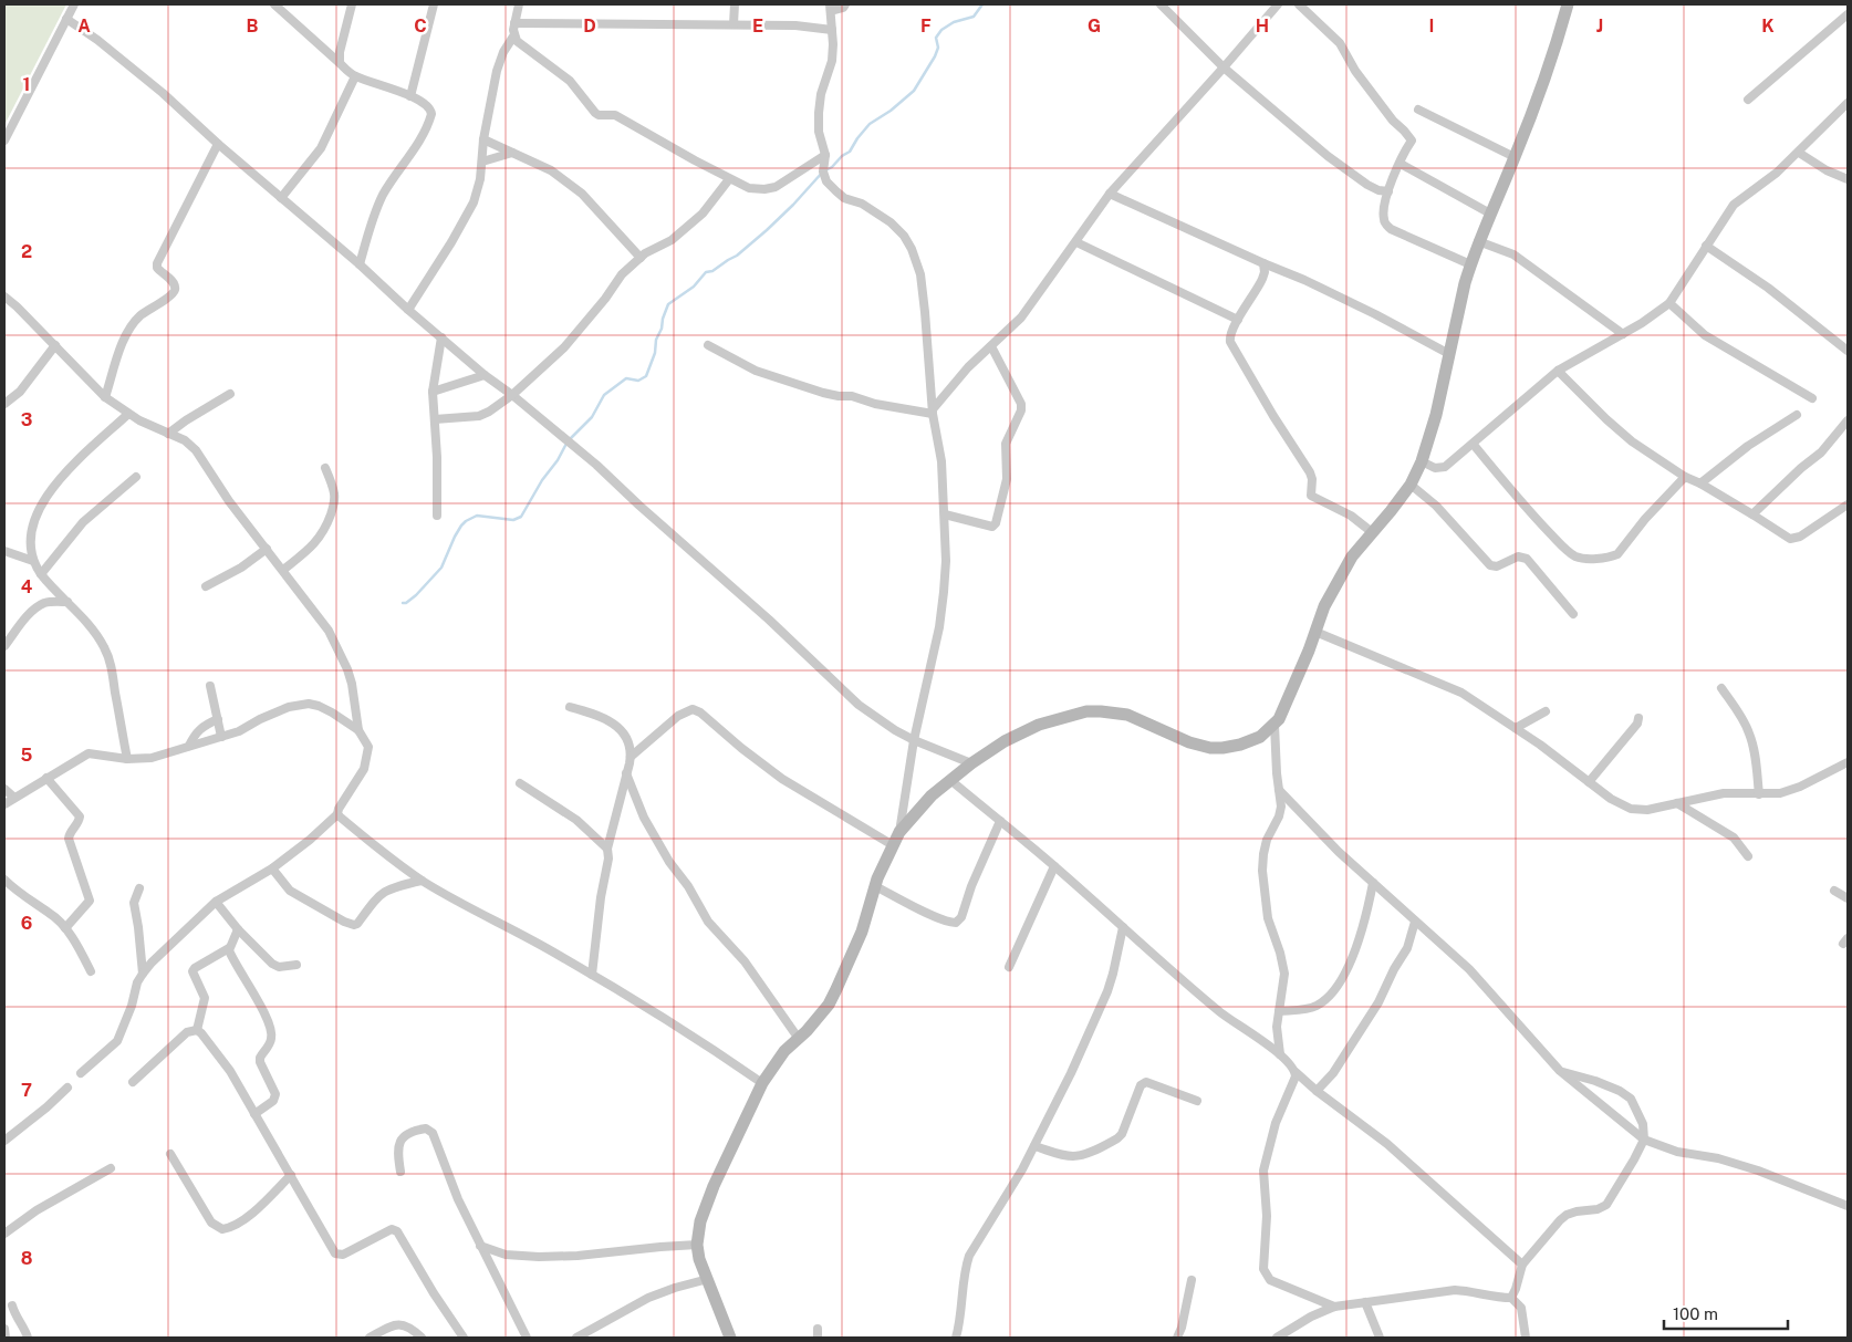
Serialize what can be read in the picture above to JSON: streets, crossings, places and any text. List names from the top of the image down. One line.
{"scale_bar":"100 m","grid":{"columns":["A","B","C","D","E","F","G","H","I","J","K"],"rows":["1","2","3","4","5","6","7","8"]}}
